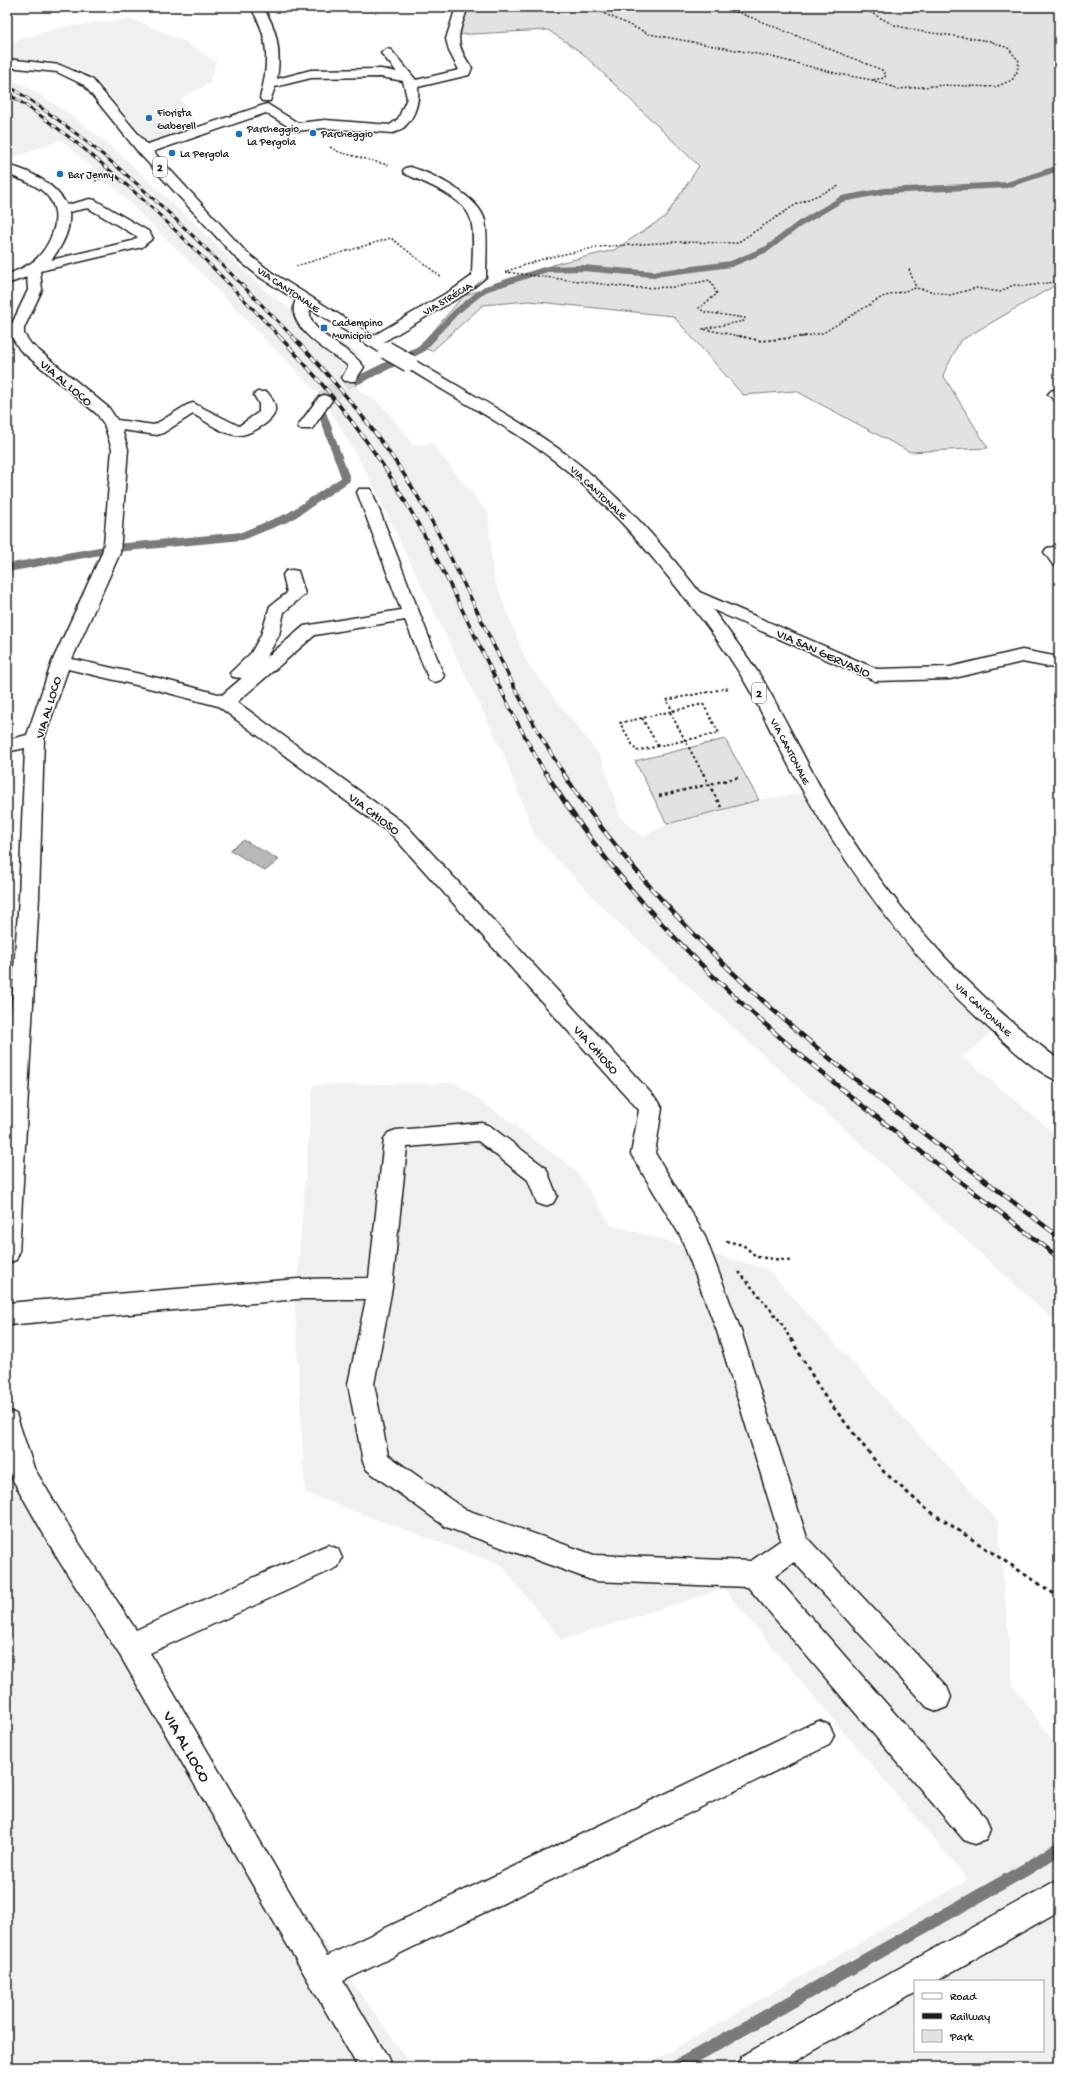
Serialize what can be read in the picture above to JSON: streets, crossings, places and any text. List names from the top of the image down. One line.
{"streets":{"street":["2","VIA CANTONALE","VIA STRÉCIA","VIA AL LOCO","VIA SAN GERVASIO","VIA CHIOSO"]},"crossings":[["VIA CANTONALE","VIA STRÉCIA"],["VIA CANTONALE","VIA SAN GERVASIO"],["VIA AL LOCO","VIA CHIOSO"]],"places":{"other":["Fiorista Gaberell","Parcheggio","Parcheggio La Pergola","La Pergola","Bar Jenny"],"transit":["Cadempino Municipio"]},"legend":["Road","Railway","Park"]}
